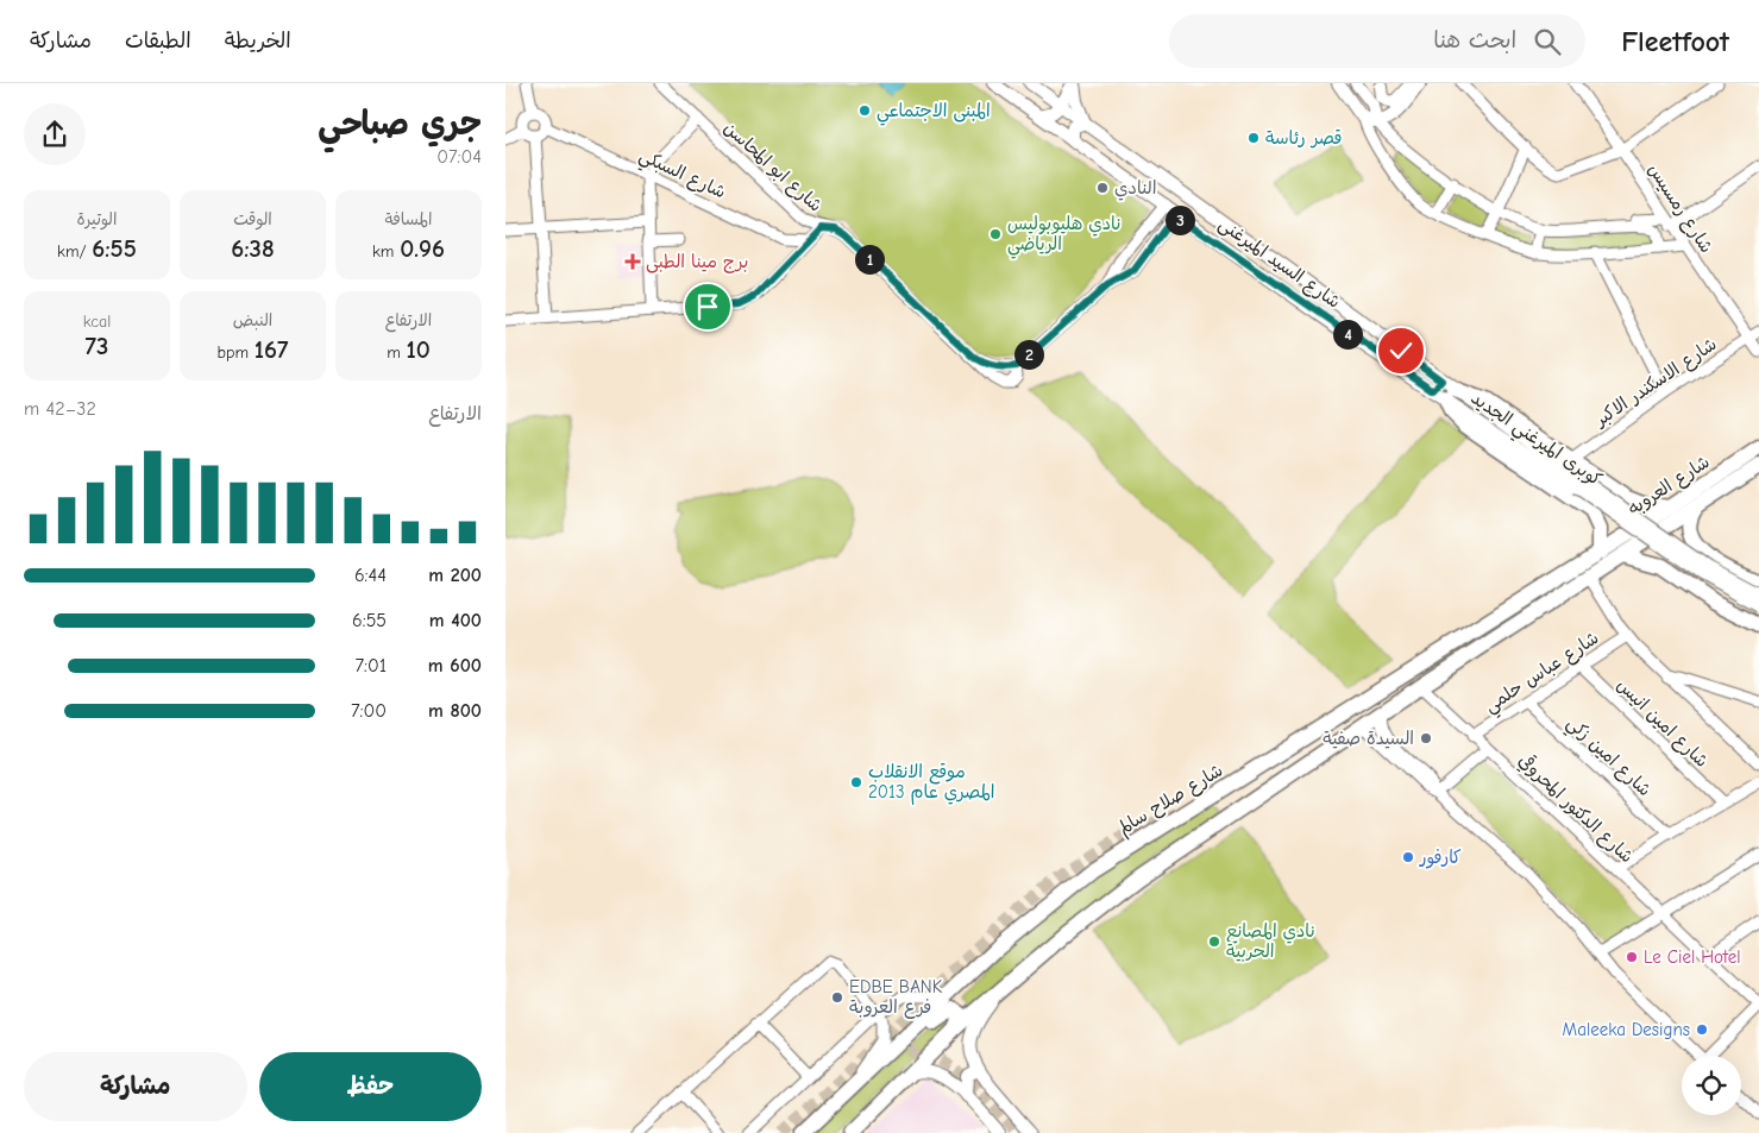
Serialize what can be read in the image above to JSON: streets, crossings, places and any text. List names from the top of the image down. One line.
{"streets":{"highway":["شارع السيد الميرغنى","شارع العروبه","شارع صلاح سالم"],"main road":["كوبرى الميرغني الجديد"],"street":["شارع ابو المحاسن","شارع السبكي","شارع رمسيس","شارع الاسكندر الاكبر","شارع عباس حلمي","شارع امين انيس","شارع امين زكي","شارع الدكتور المحروقي"]},"crossings":[["شارع رمسيس","شارع الاسكندر الاكبر"],["شارع السيد الميرغنى","شارع الاسكندر الاكبر"],["شارع السيد الميرغنى","كوبرى الميرغني الجديد"],["شارع السيد الميرغنى","شارع العروبه"],["شارع السيد الميرغنى","شارع صلاح سالم"],["شارع العروبه","شارع صلاح سالم"],["شارع عباس حلمي","شارع امين انيس"],["شارع عباس حلمي","شارع امين زكي"],["شارع عباس حلمي","شارع الدكتور المحروقي"]],"places":{"other":["المبنى الاجتماعي","قصر رئاسة","النادي","نادي هليوبوليس الرياضي","السيدة صفية","موقع الانقلاب المصري عام 2013","كارفور","نادي المصانع الحربية","Le Ciel Hotel","EDBE BANK فرع العروبة","Maleeka Designs"],"health":["برج مينا الطبى"]},"page":{"header":"Fleetfoot","search":"ابحث هنا","nav":["الخريطة","الطبقات","مشاركة"],"heading":["جري صباحي","07:04"],"stats":[["المسافة","0.96 km"],["الوقت","6:38"],["الوتيرة","6:55 /km"],["الارتفاع","10 m"],["النبض","167 bpm"],["kcal","73"]],"pins":["3","1","4","2"],"chart":["الارتفاع","32–42 m"],"list":[{"name":"200 m","note":"6:44"},{"name":"400 m","note":"6:55"},{"name":"600 m","note":"7:01"},{"name":"800 m","note":"7:00"}],"buttons":["حفظ","مشاركة"]}}
